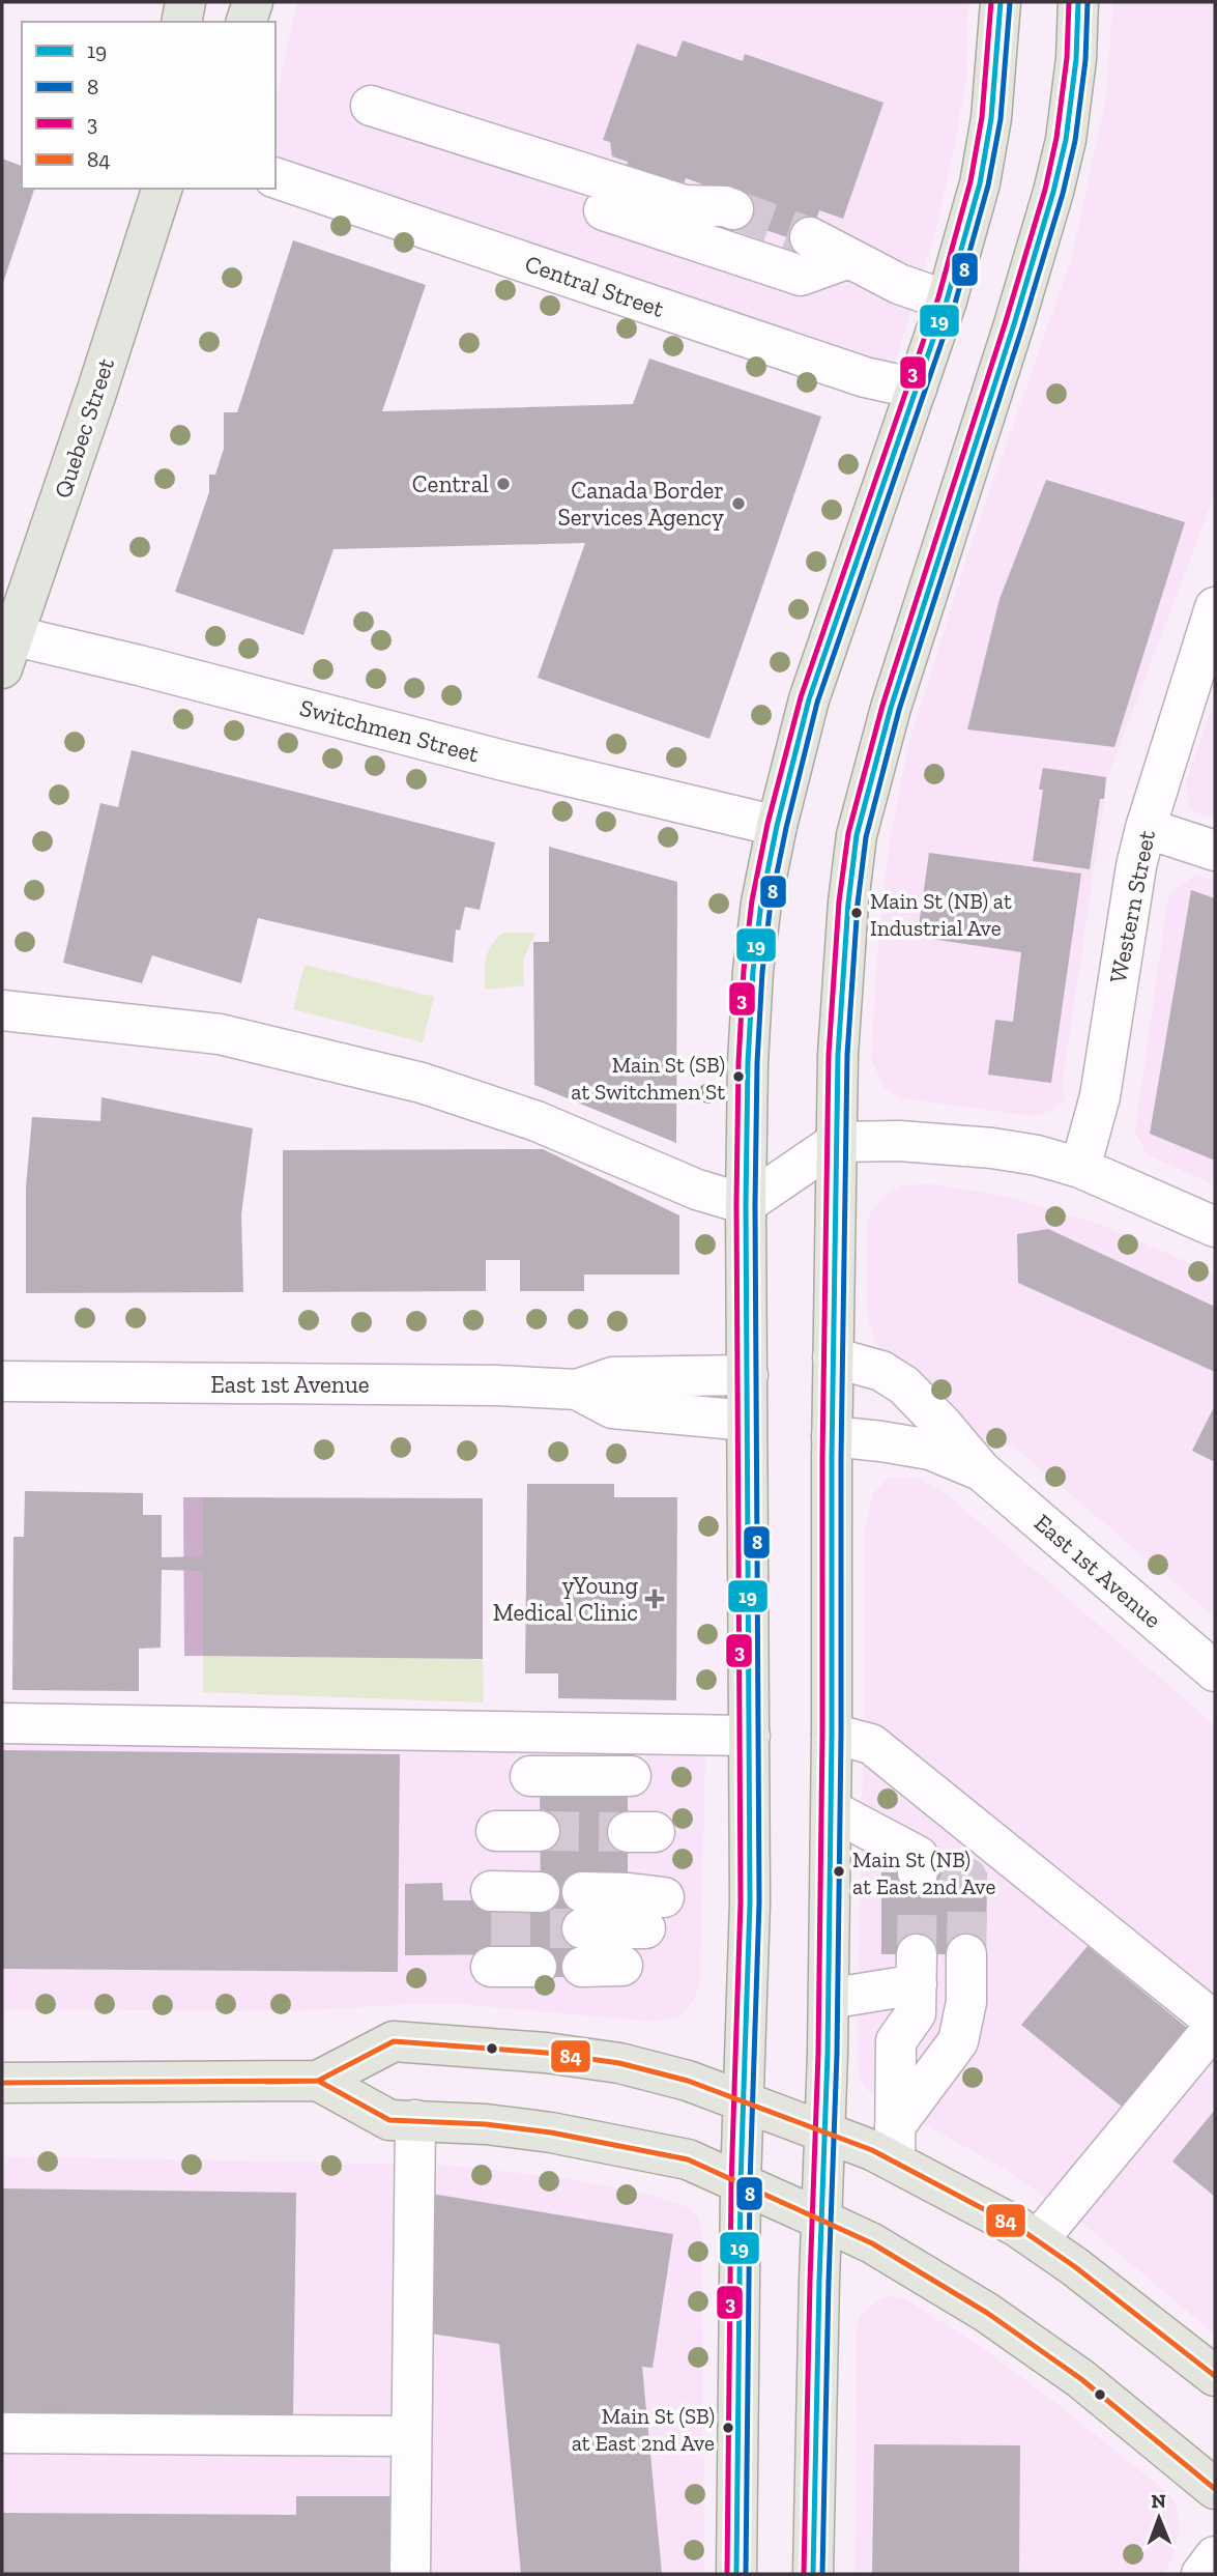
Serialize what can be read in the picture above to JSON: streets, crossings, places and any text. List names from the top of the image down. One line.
{"streets":{"main road":["Quebec Street"],"street":["Central Street","Switchmen Street","Western Street","East 1st Avenue"]},"crossings":[["Quebec Street","Switchmen Street"]],"places":{"other":["Central","Canada Border Services Agency","Main St (NB) at Industrial Ave","Main St (SB) at Switchmen St","Main St (NB) at East 2nd Ave","Main St (SB) at East 2nd Ave"],"health":["yYoung Medical Clinic"]},"lines":["transit line 19","transit line 8","transit line 3","transit line 84"],"legend":["19","8","3","84"],"north":"top"}
